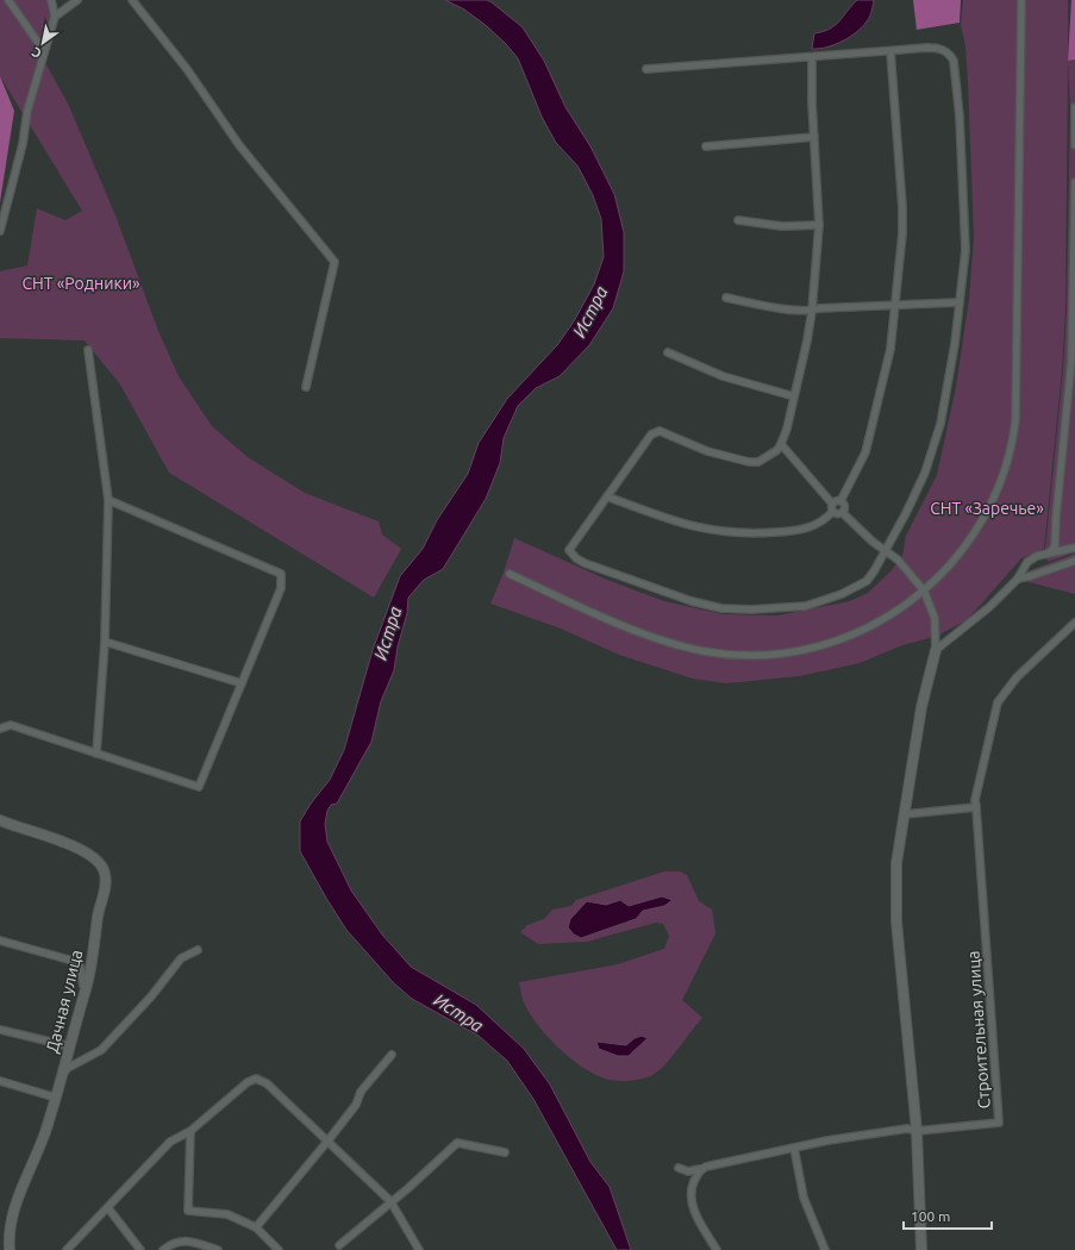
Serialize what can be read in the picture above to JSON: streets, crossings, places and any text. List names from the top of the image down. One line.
{"streets":{"street":["Дачная улица","Строительная улица"]},"water":["Истра"],"parks":["СНТ «Родники»","СНТ «Заречье»"],"scale_bar":"100 m","north":"bottom left"}
